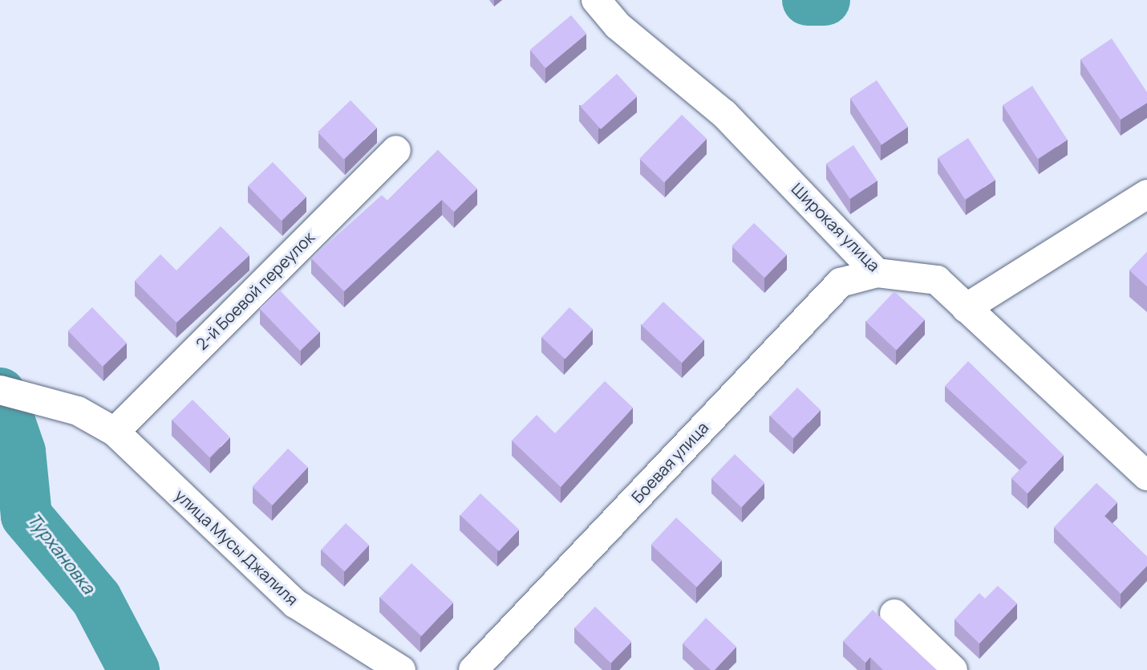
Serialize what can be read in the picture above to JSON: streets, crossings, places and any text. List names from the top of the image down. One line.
{"streets":{"street":["Широкая улица","2-й Боевой переулок","Боевая улица","улица Мусы Джалиля"]},"crossings":[["Широкая улица","Боевая улица"],["2-й Боевой переулок","улица Мусы Джалиля"]],"water":["Турхановка"]}
